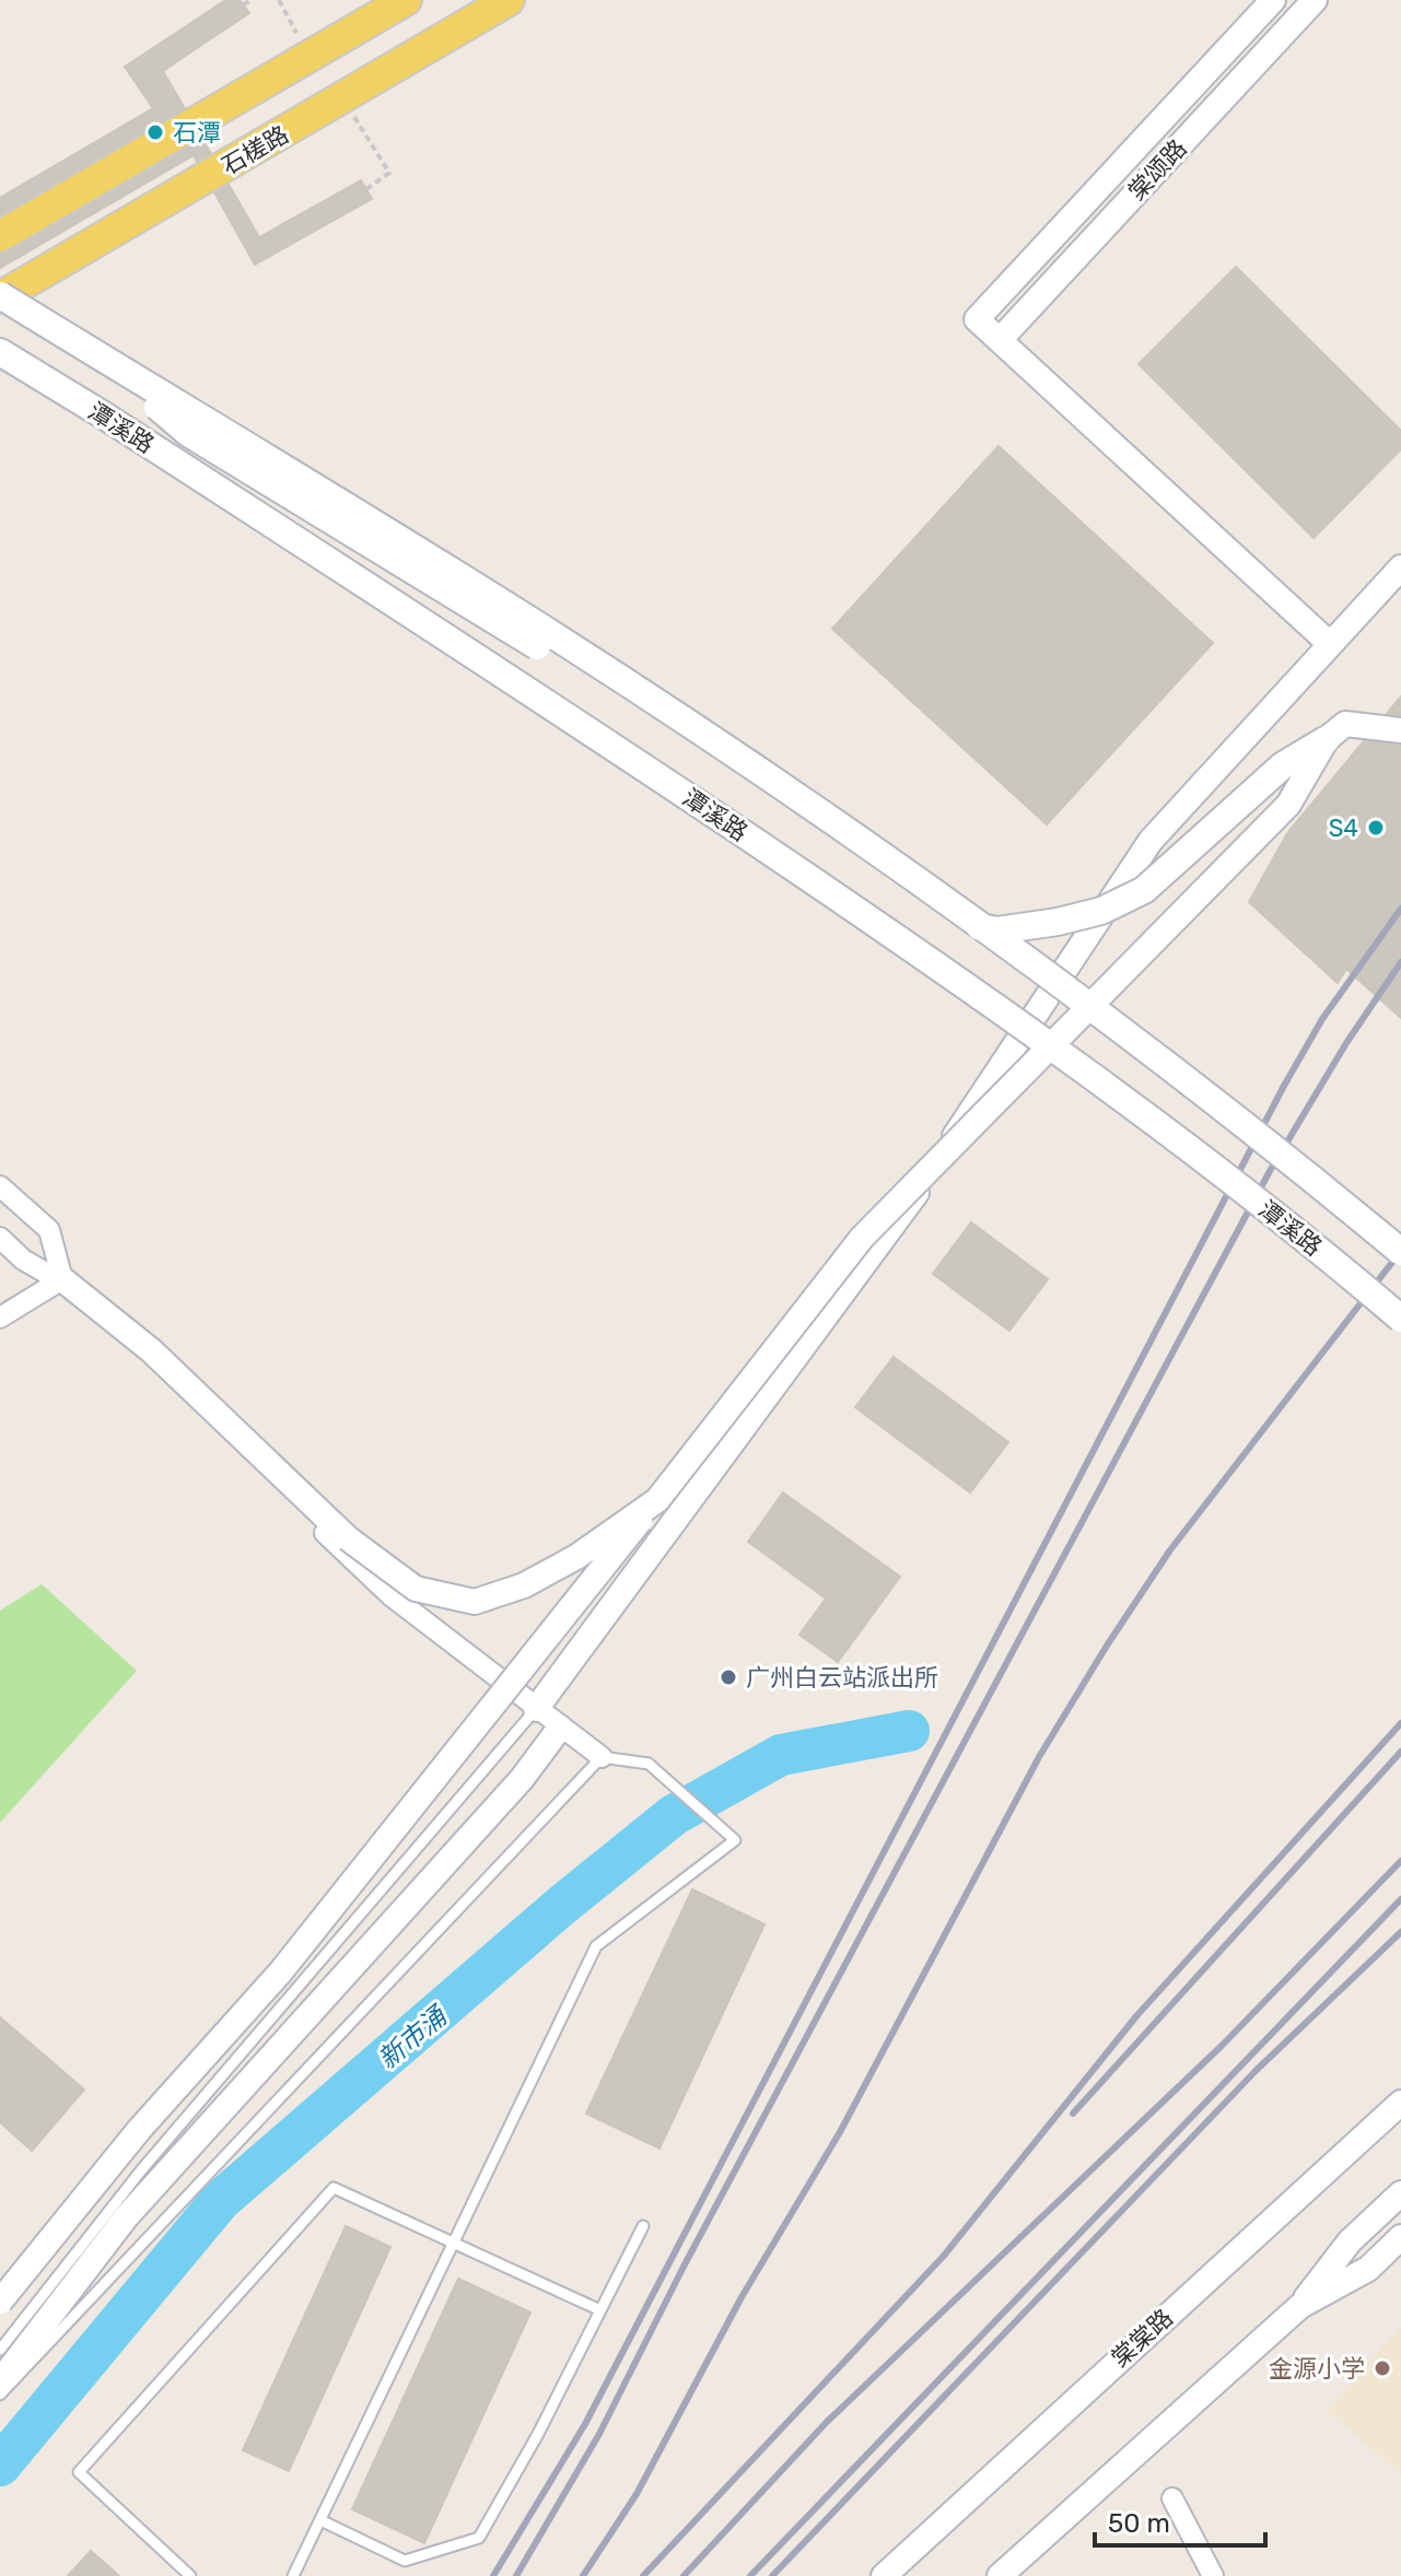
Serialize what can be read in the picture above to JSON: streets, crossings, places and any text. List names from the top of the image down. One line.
{"streets":{"main road":["石槎路","潭溪路"],"street":["棠颂路","棠棠路"]},"crossings":[["石槎路","潭溪路"]],"water":["新市涌"],"places":["石潭","S4","广州白云站派出所","金源小学"],"scale_bar":"50 m"}
